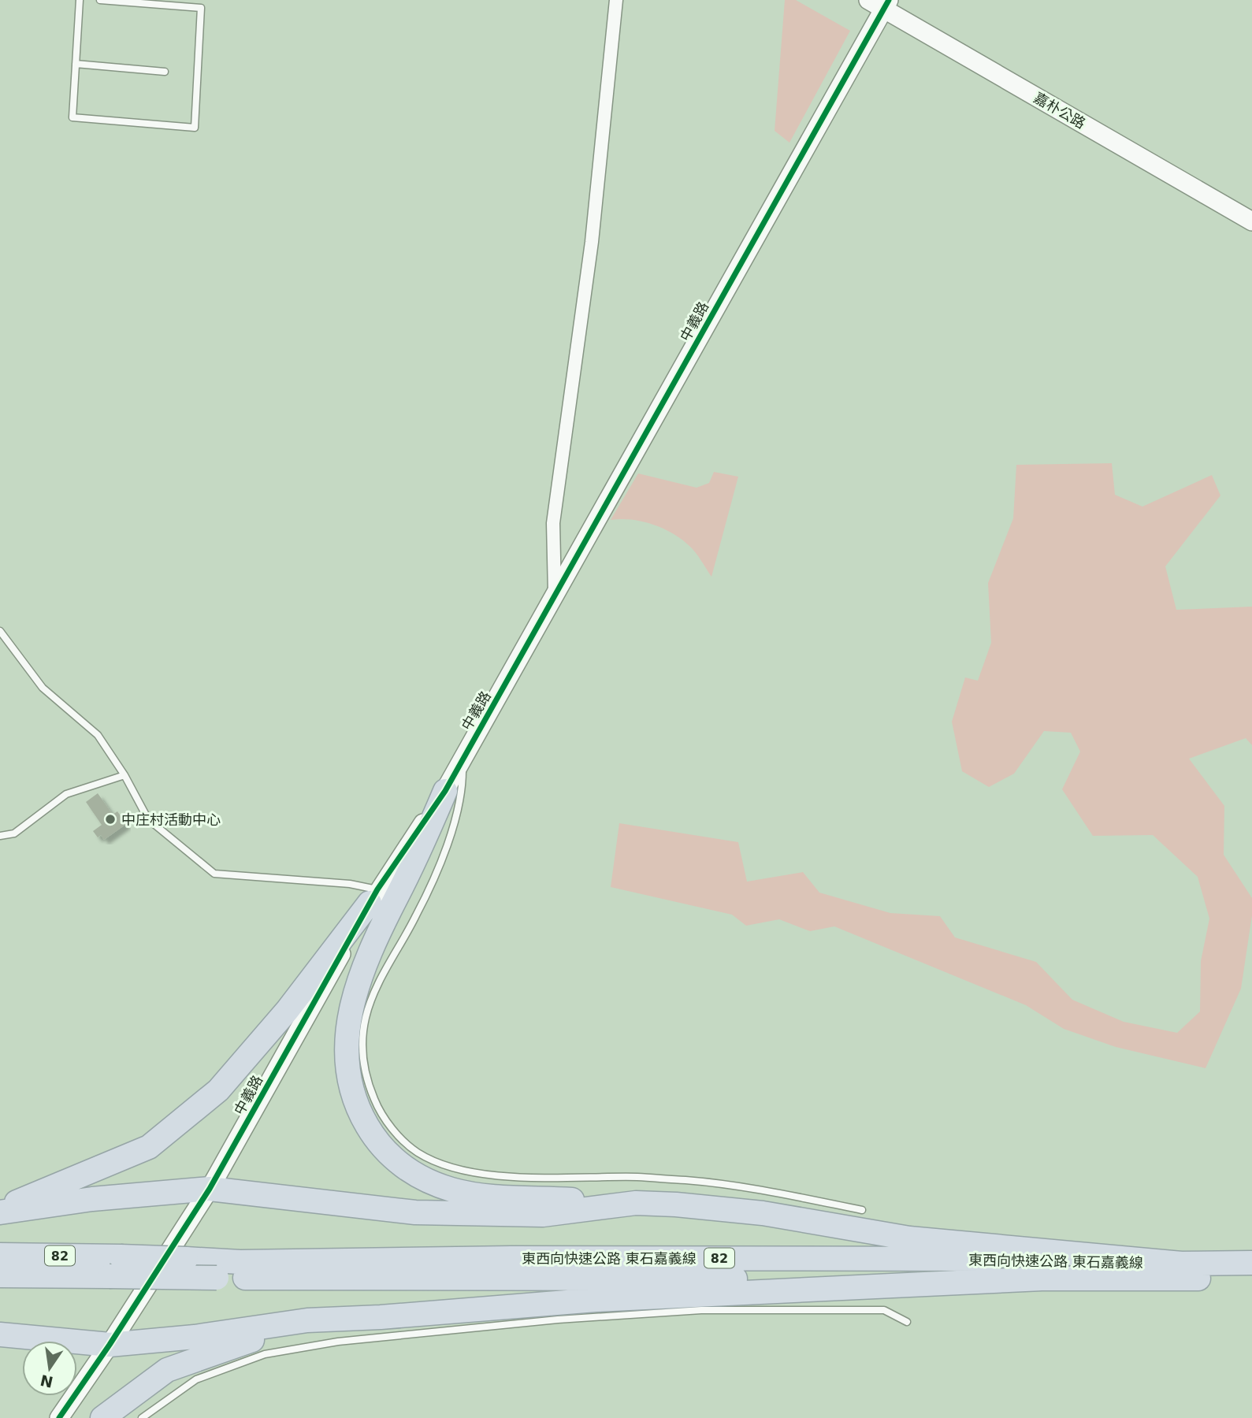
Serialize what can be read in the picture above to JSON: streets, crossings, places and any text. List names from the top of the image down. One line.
{"streets":{"highway":["82","東西向快速公路 東石嘉義線"],"street":["嘉朴公路","中義路"]},"crossings":[["嘉朴公路","中義路"]],"places":["中庄村活動中心"],"north":"bottom"}
